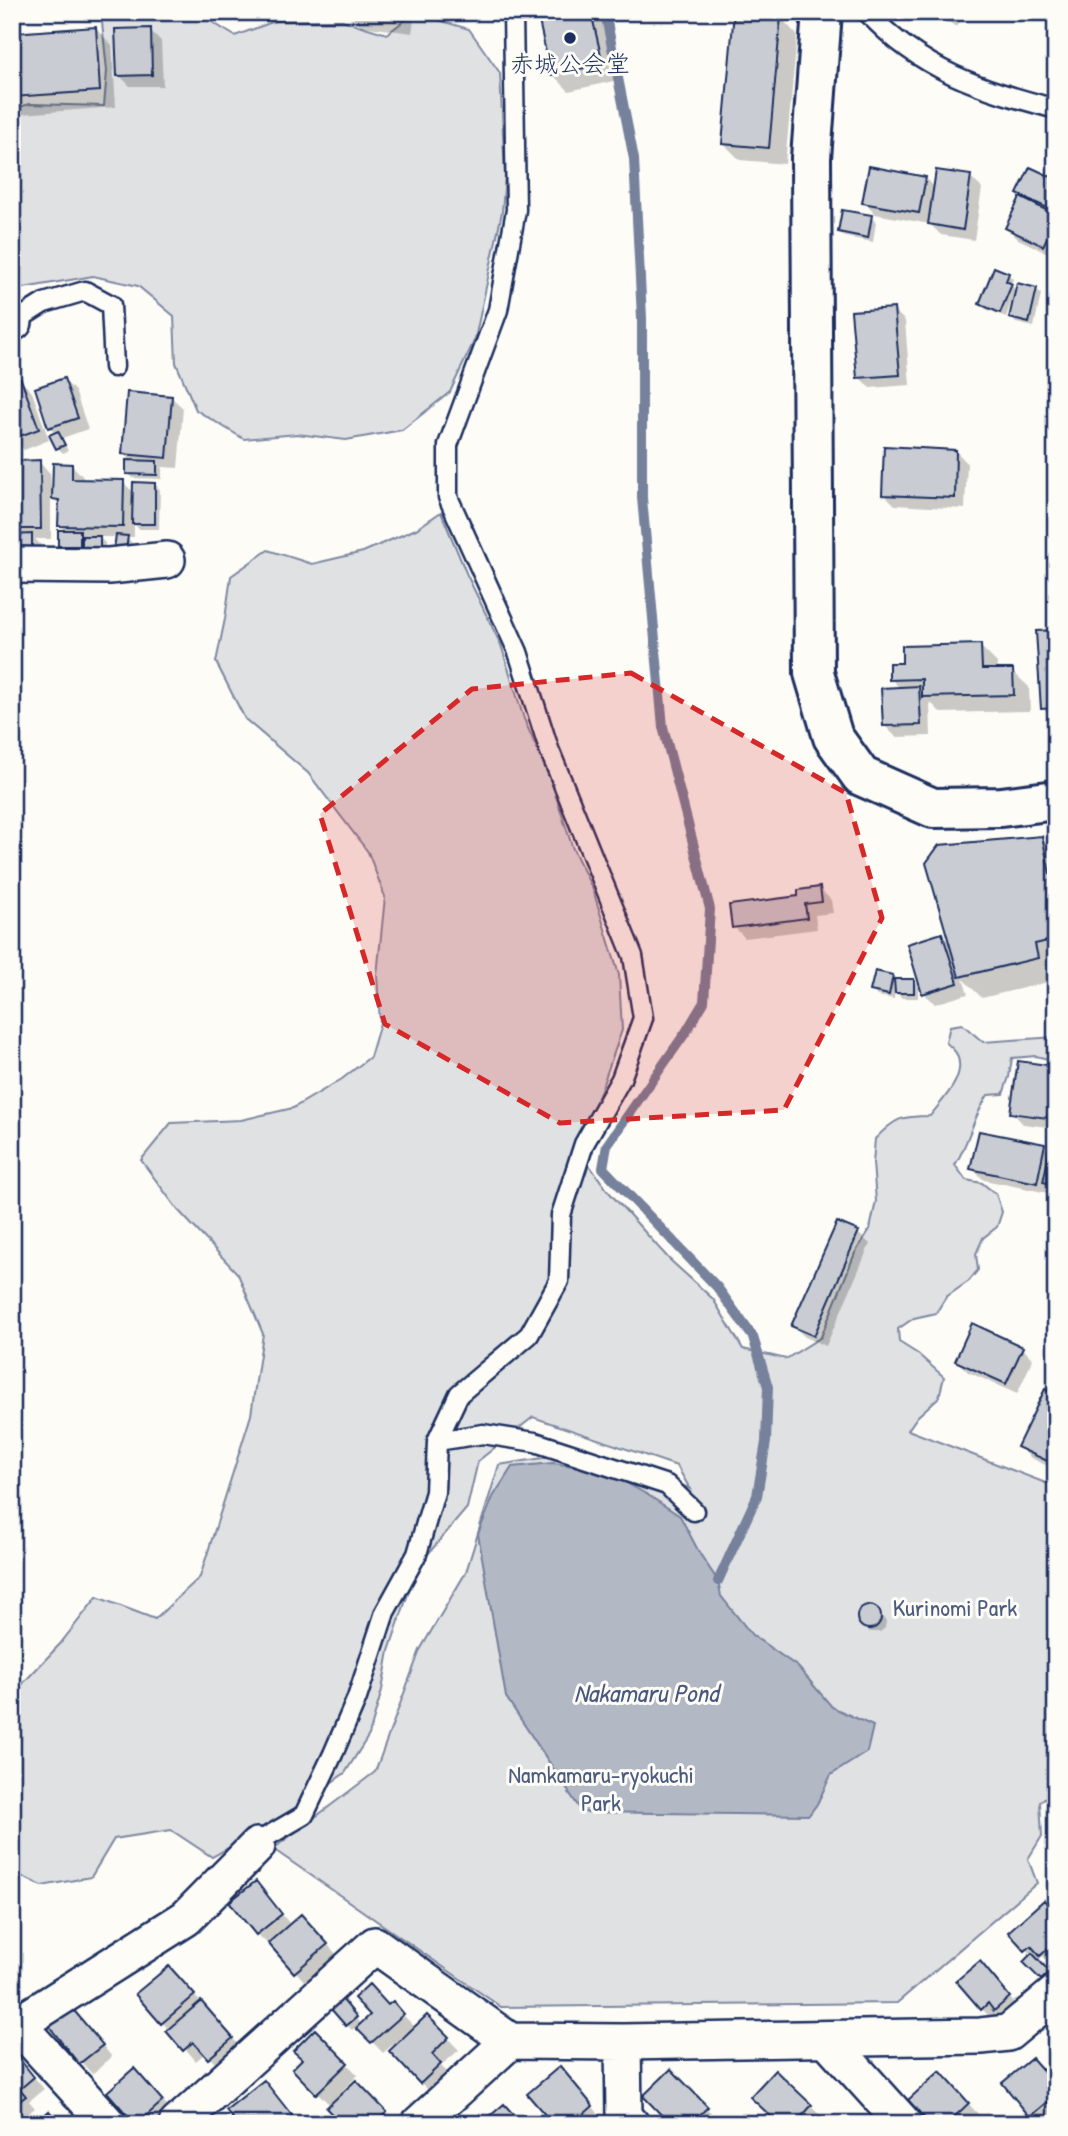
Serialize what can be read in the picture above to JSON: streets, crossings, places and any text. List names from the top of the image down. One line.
{"water":["Nakamaru Pond"],"parks":["Kurinomi Park","Namkamaru-ryokuchi Park"],"places":["赤城公会堂"]}
